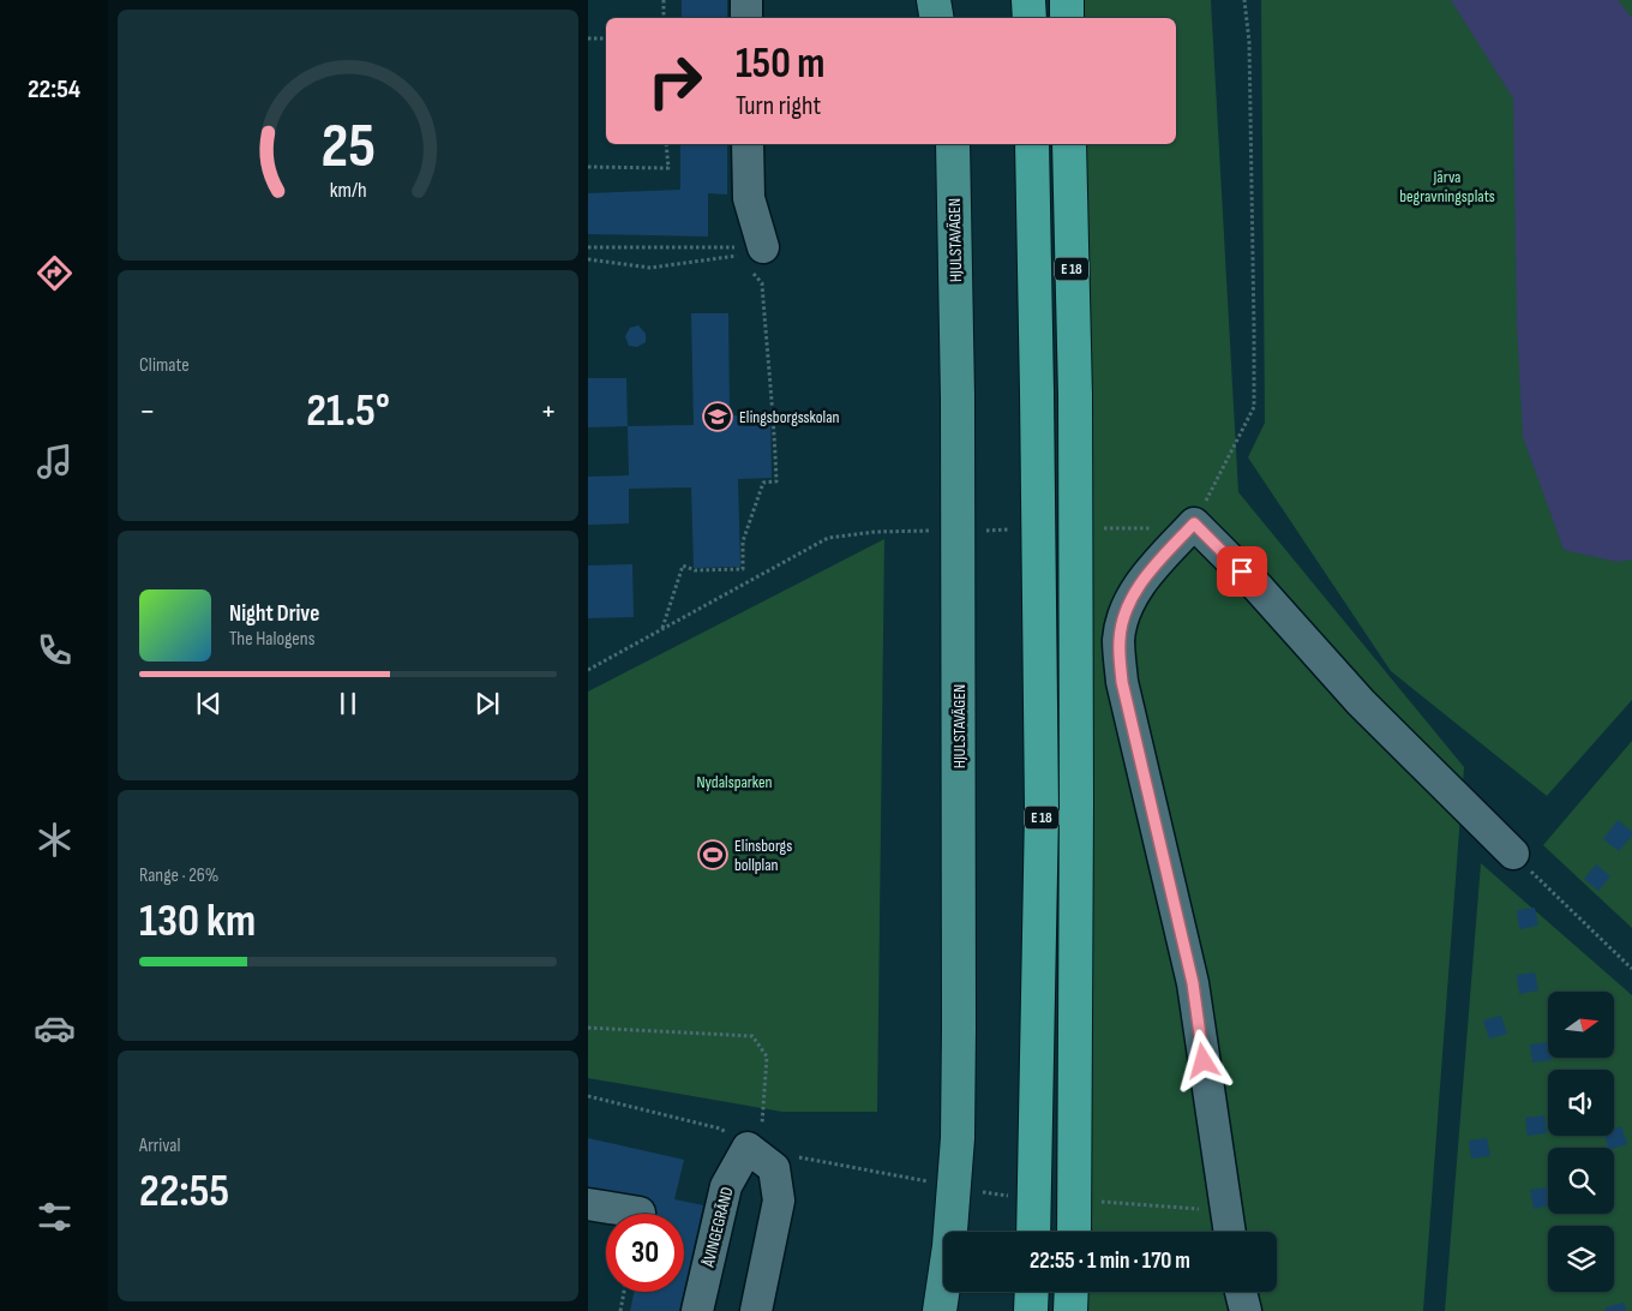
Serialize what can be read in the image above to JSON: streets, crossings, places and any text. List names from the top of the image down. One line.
{"streets":{"highway":["E 18"],"main road":["HJULSTAVÄGEN"],"street":["ÅVINGEGRÄND"]},"parks":["Järva begravningsplats","Nydalsparken"],"places":{"school or university":["Elingsborgsskolan"],"sports":["Elinsborgs bollplan"]},"north":"right","page":{"tabs":"22:54","turn":["150 m","Turn right"],"tile":["Climate",["Range · 26%","130 km"],["Arrival","22:55"]],"heat":["−","21.5°","+"],"song":["Night Drive","The Halogens"],"limit":"30","trip":"22:55 · 1 min · 170 m","gauge":["25","km/h"]}}
